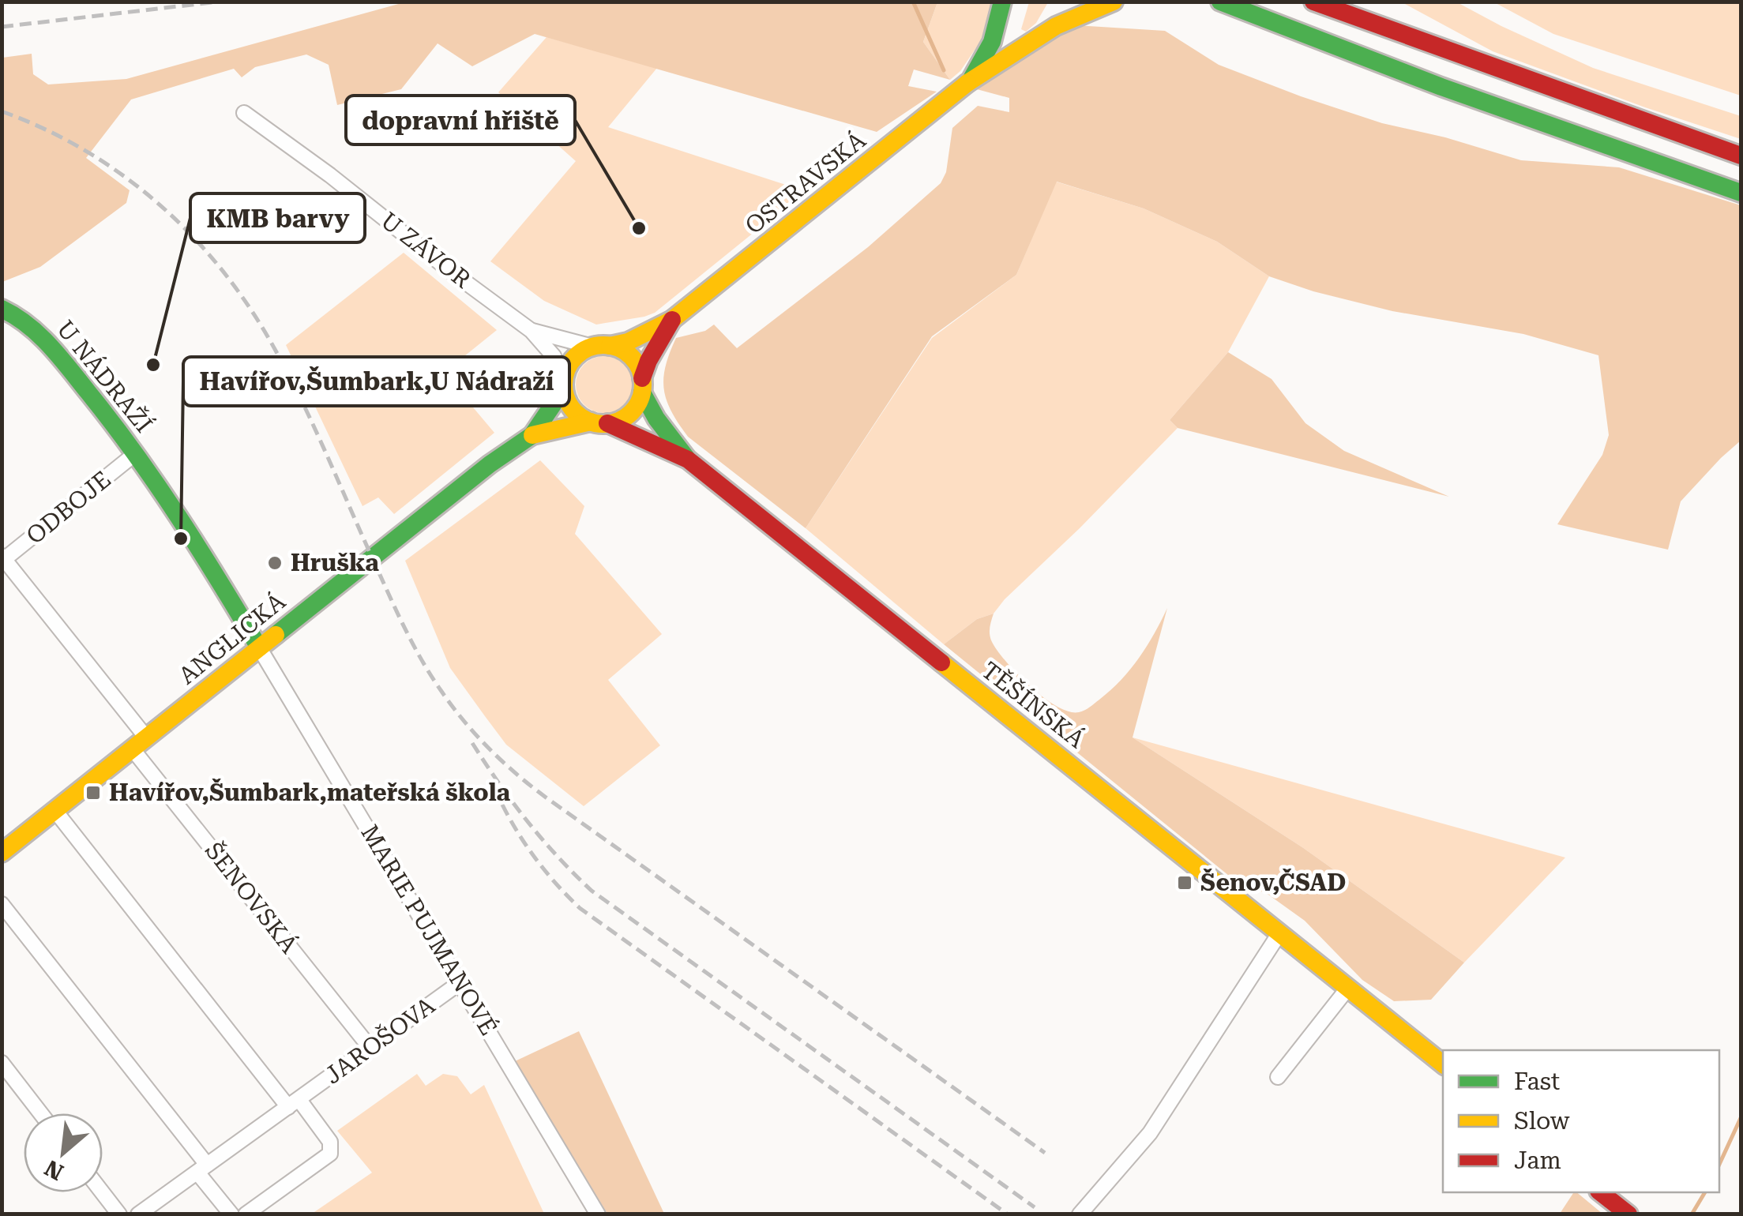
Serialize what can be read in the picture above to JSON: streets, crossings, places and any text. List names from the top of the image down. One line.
{"streets":{"main road":["OSTRAVSKÁ","U NÁDRAŽÍ","ANGLICKÁ","TĚŠÍNSKÁ"],"street":["U ZÁVOR","ODBOJE","ŠENOVSKÁ","MARIE PUJMANOVÉ","JAROŠOVA"]},"crossings":[["OSTRAVSKÁ","U ZÁVOR"],["OSTRAVSKÁ","ANGLICKÁ"],["OSTRAVSKÁ","TĚŠÍNSKÁ"],["U ZÁVOR","ANGLICKÁ"],["U ZÁVOR","TĚŠÍNSKÁ"],["U NÁDRAŽÍ","ODBOJE"],["U NÁDRAŽÍ","ANGLICKÁ"],["U NÁDRAŽÍ","MARIE PUJMANOVÉ"],["ODBOJE","ŠENOVSKÁ"],["ANGLICKÁ","TĚŠÍNSKÁ"],["ANGLICKÁ","ŠENOVSKÁ"],["ANGLICKÁ","MARIE PUJMANOVÉ"],["ŠENOVSKÁ","JAROŠOVA"],["MARIE PUJMANOVÉ","JAROŠOVA"]],"places":{"other":["dopravní hřiště","KMB barvy","Havířov,Šumbark,U Nádraží","Hruška"],"transit":["Havířov,Šumbark,mateřská škola","Šenov,ČSAD"]},"legend":["Fast","Slow","Jam"],"north":"bottom left"}
